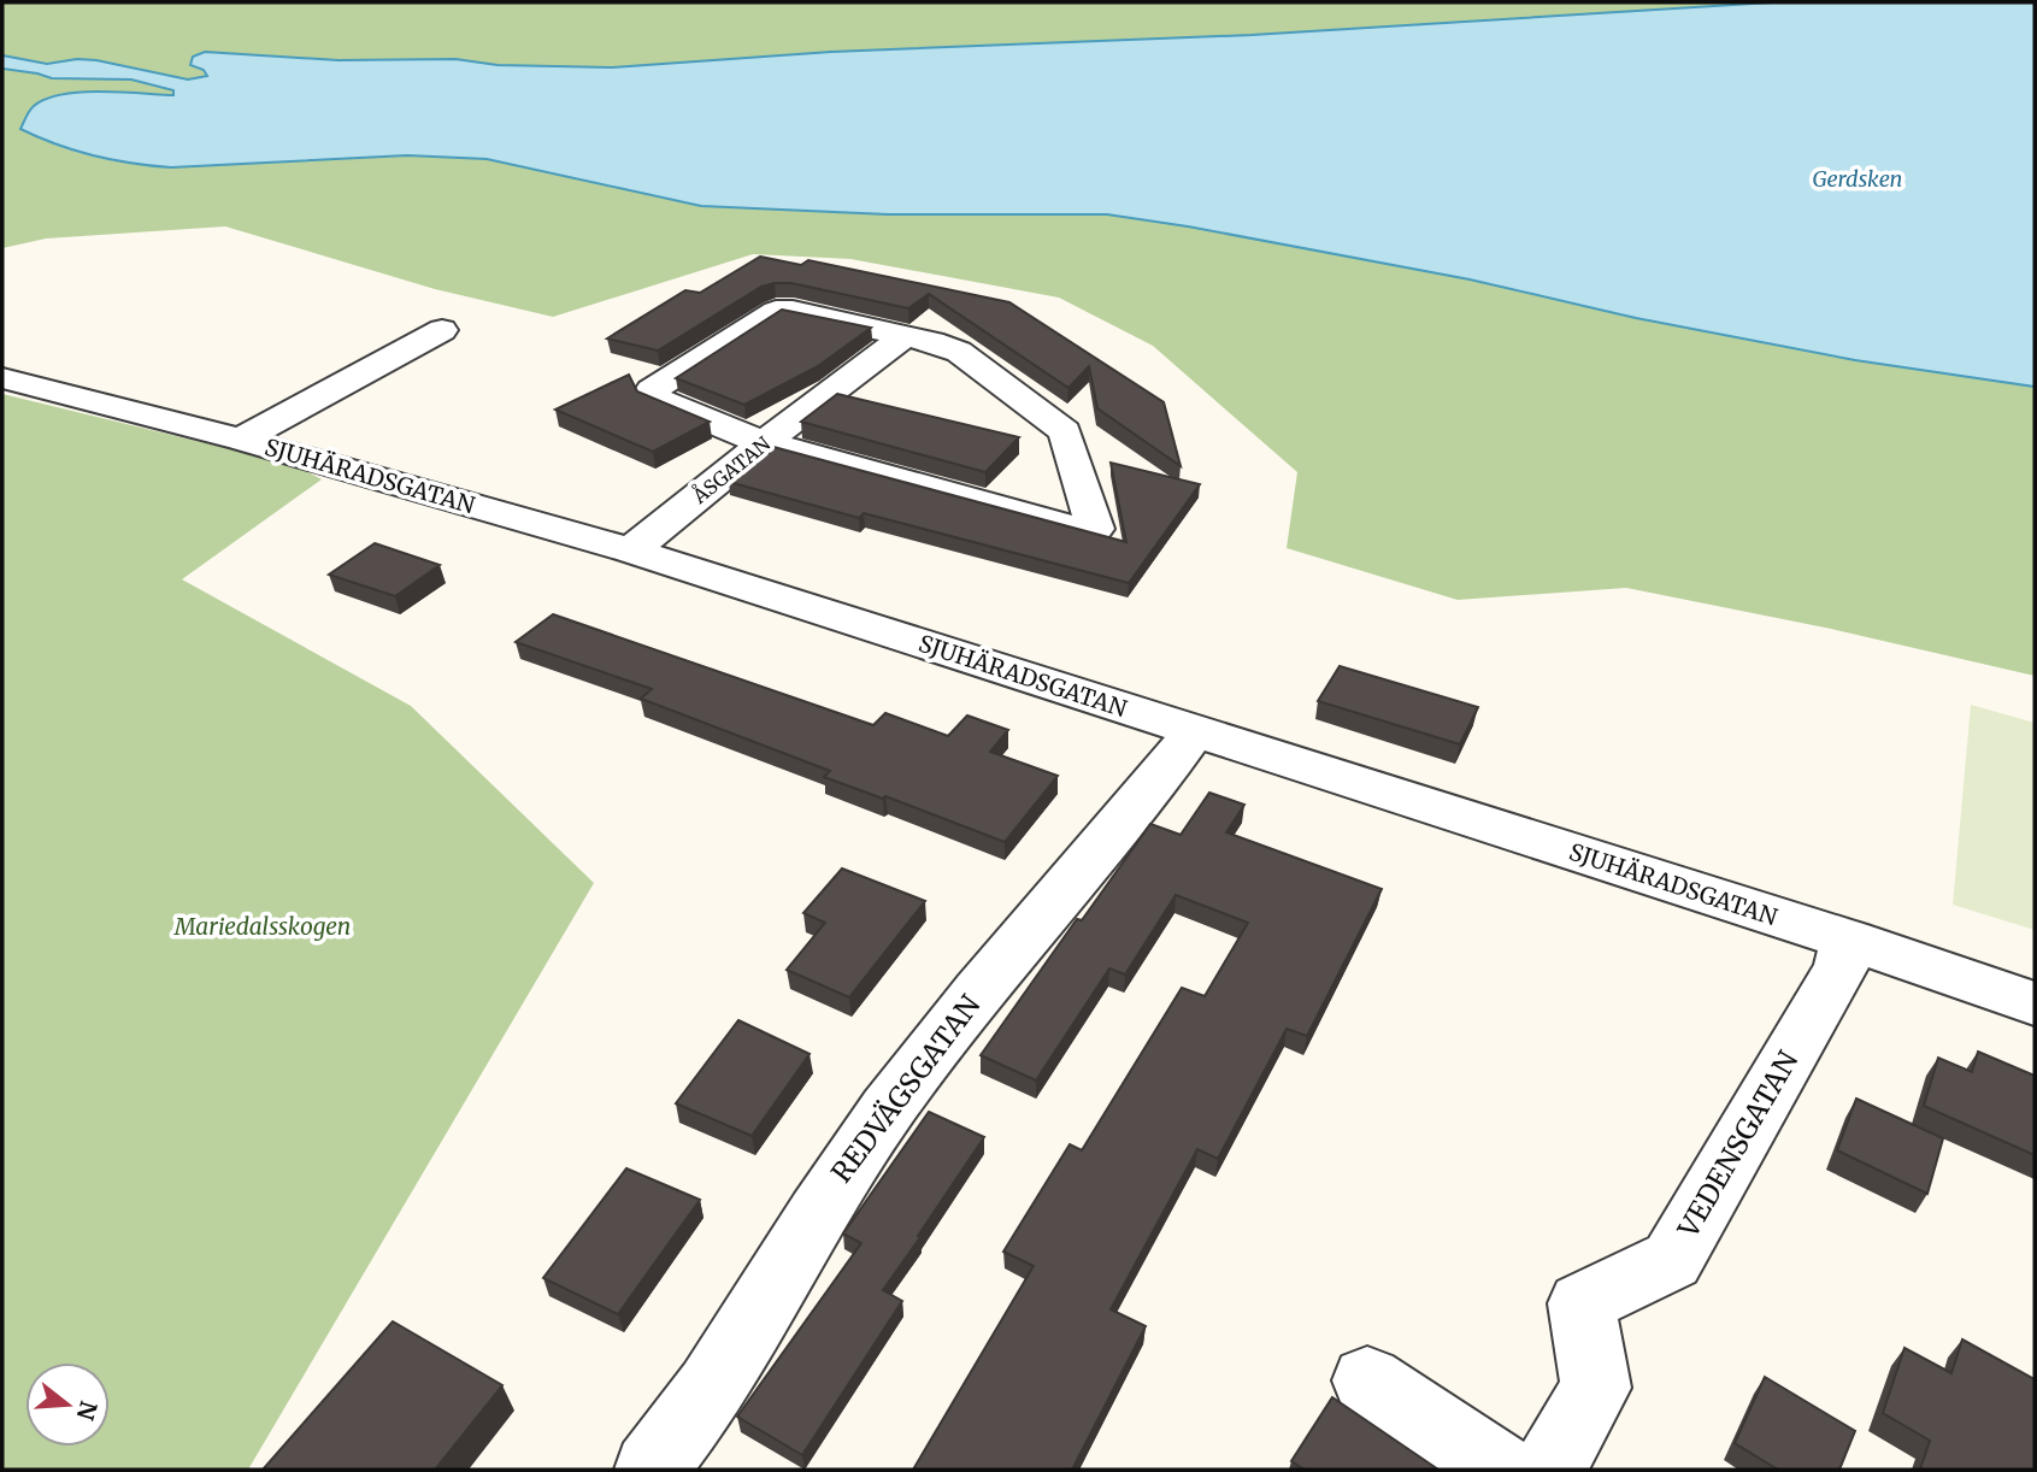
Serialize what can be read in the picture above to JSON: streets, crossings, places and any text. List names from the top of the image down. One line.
{"streets":{"street":["ÅSGATAN","SJUHÄRADSGATAN","REDVÄGSGATAN","VEDENSGATAN"]},"crossings":[["ÅSGATAN","SJUHÄRADSGATAN"],["SJUHÄRADSGATAN","REDVÄGSGATAN"],["SJUHÄRADSGATAN","VEDENSGATAN"]],"water":["Gerdsken"],"parks":["Mariedalsskogen"],"north":"right"}
